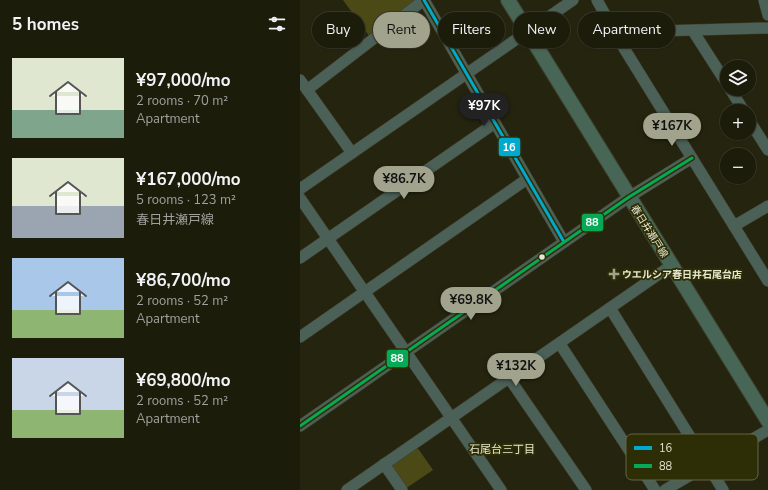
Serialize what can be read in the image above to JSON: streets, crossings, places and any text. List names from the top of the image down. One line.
{"streets":{"main road":["春日井瀬戸線"]},"districts":["石尾台三丁目"],"places":{"health":["ウエルシア春日井石尾台店"]},"lines":["transit line 16","transit line 88"],"legend":["16","88"],"page":{"heading":"5 homes","chip":["Buy","Rent","Filters","New","Apartment"],"list":[{"name":"¥97,000/mo","note":"2 rooms · 70 m² · Apartment"},{"name":"¥167,000/mo","note":"5 rooms · 123 m² · 春日井瀬戸線"},{"name":"¥86,700/mo","note":"2 rooms · 52 m² · Apartment"},{"name":"¥69,800/mo","note":"2 rooms · 52 m² · Apartment"}],"map_buttons":["+","−"],"price":["¥97K","¥167K","¥86.7K","¥69.8K","¥132K"]}}
